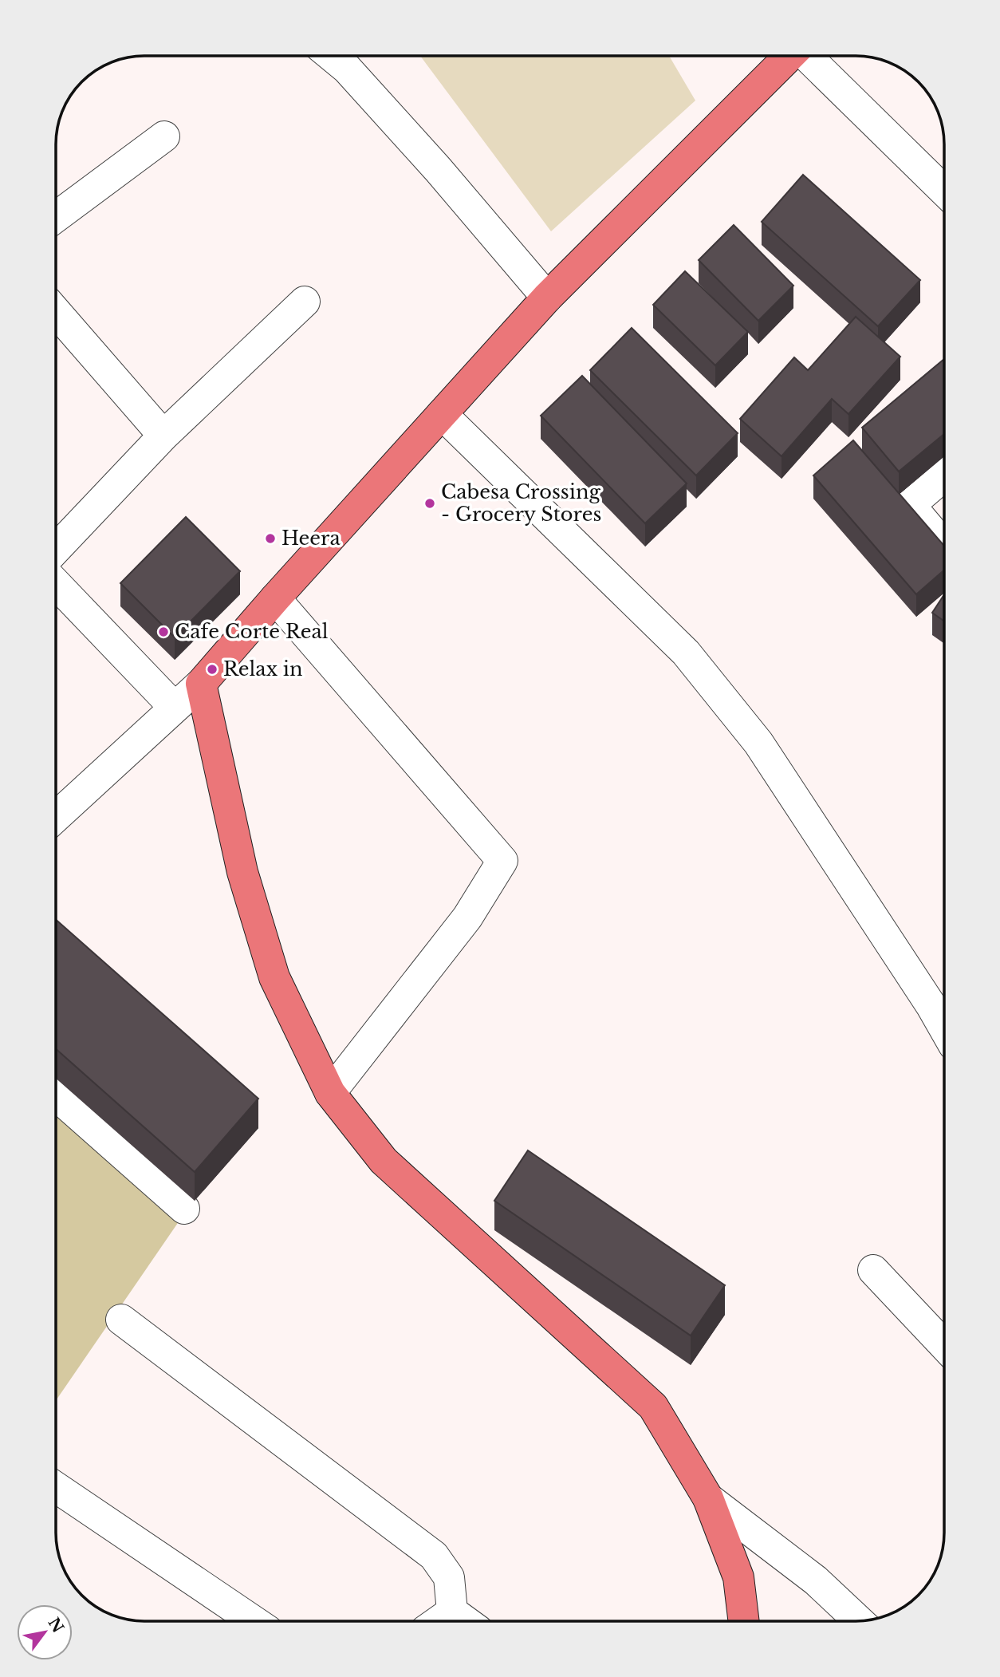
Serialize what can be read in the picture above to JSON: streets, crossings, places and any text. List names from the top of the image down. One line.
{"places":["Cabesa Crossing - Grocery Stores","Heera","Cafe Corte Real","Relax in"],"north":"top right"}
